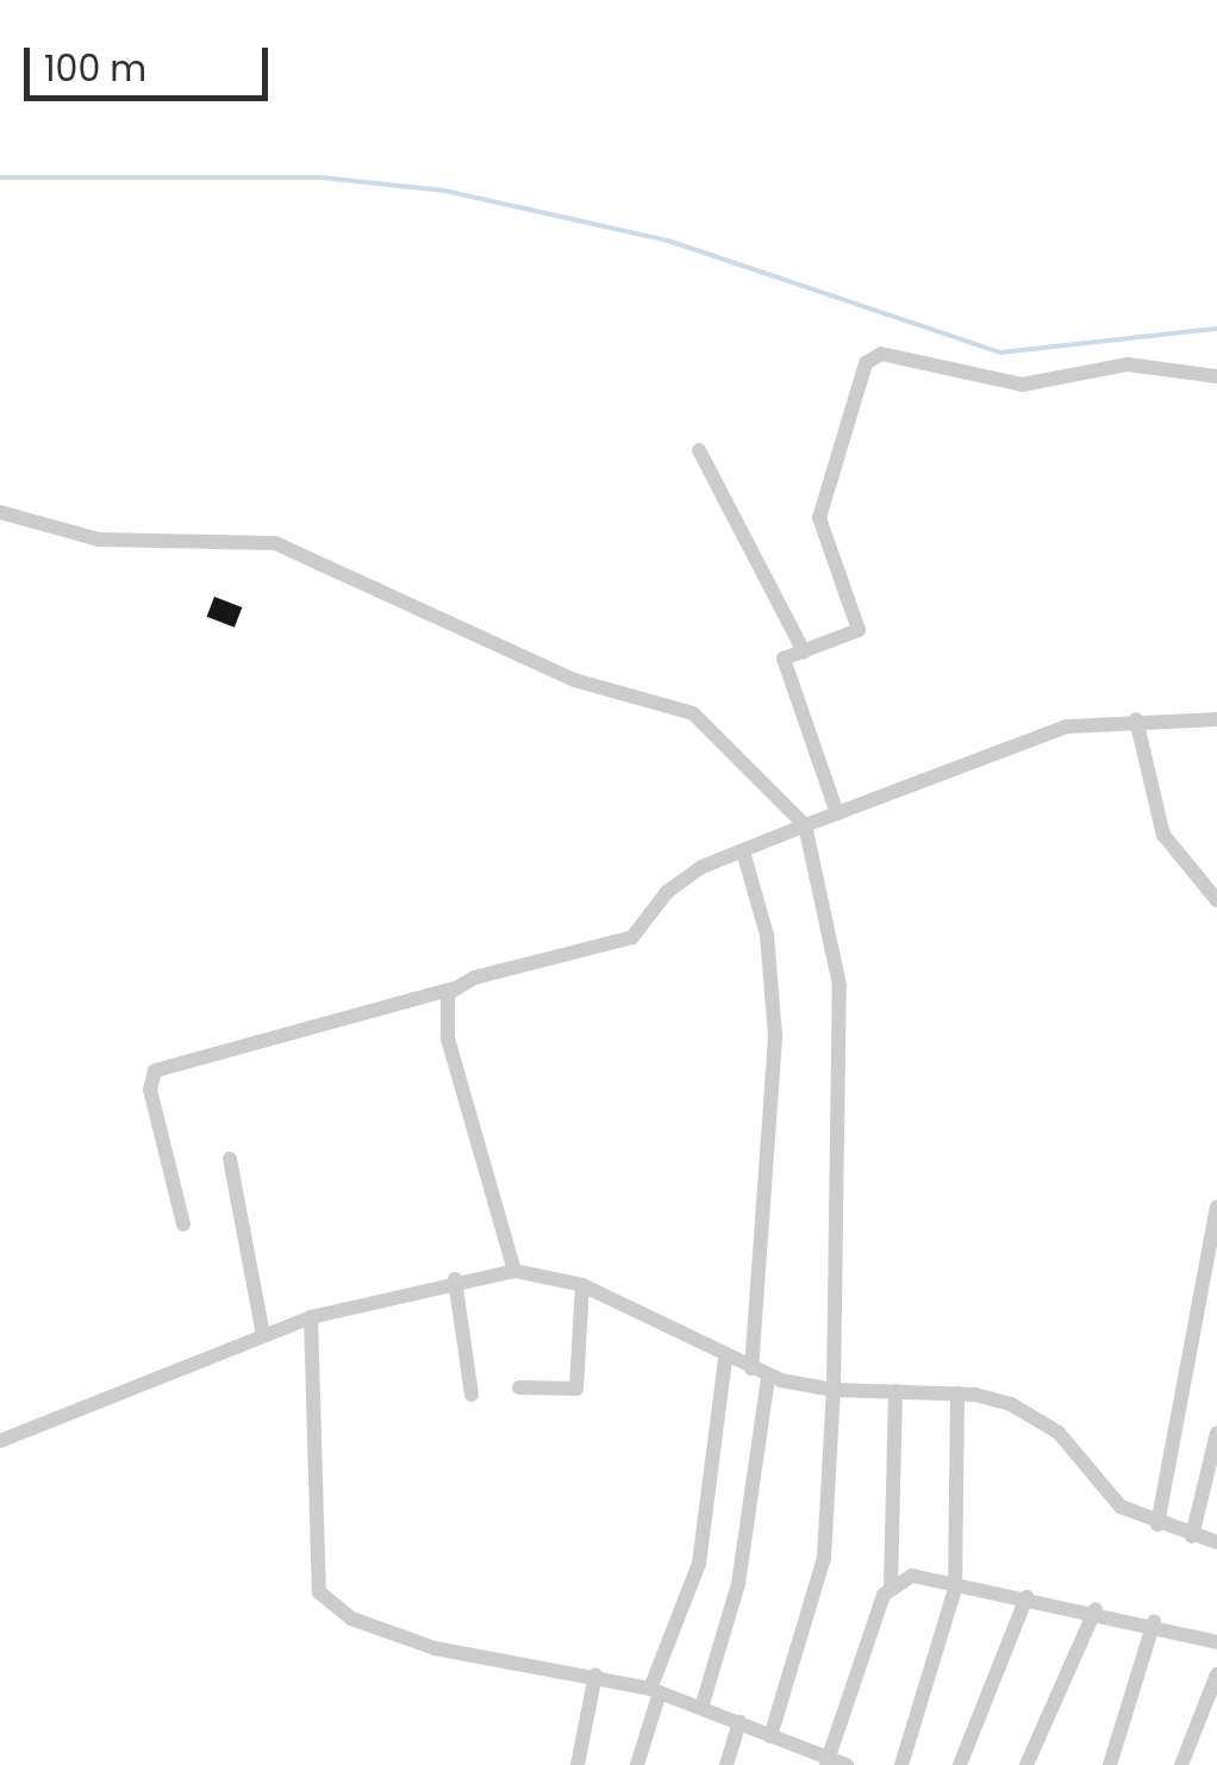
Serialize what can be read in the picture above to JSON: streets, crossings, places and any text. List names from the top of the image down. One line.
{"scale_bar":"100 m"}
